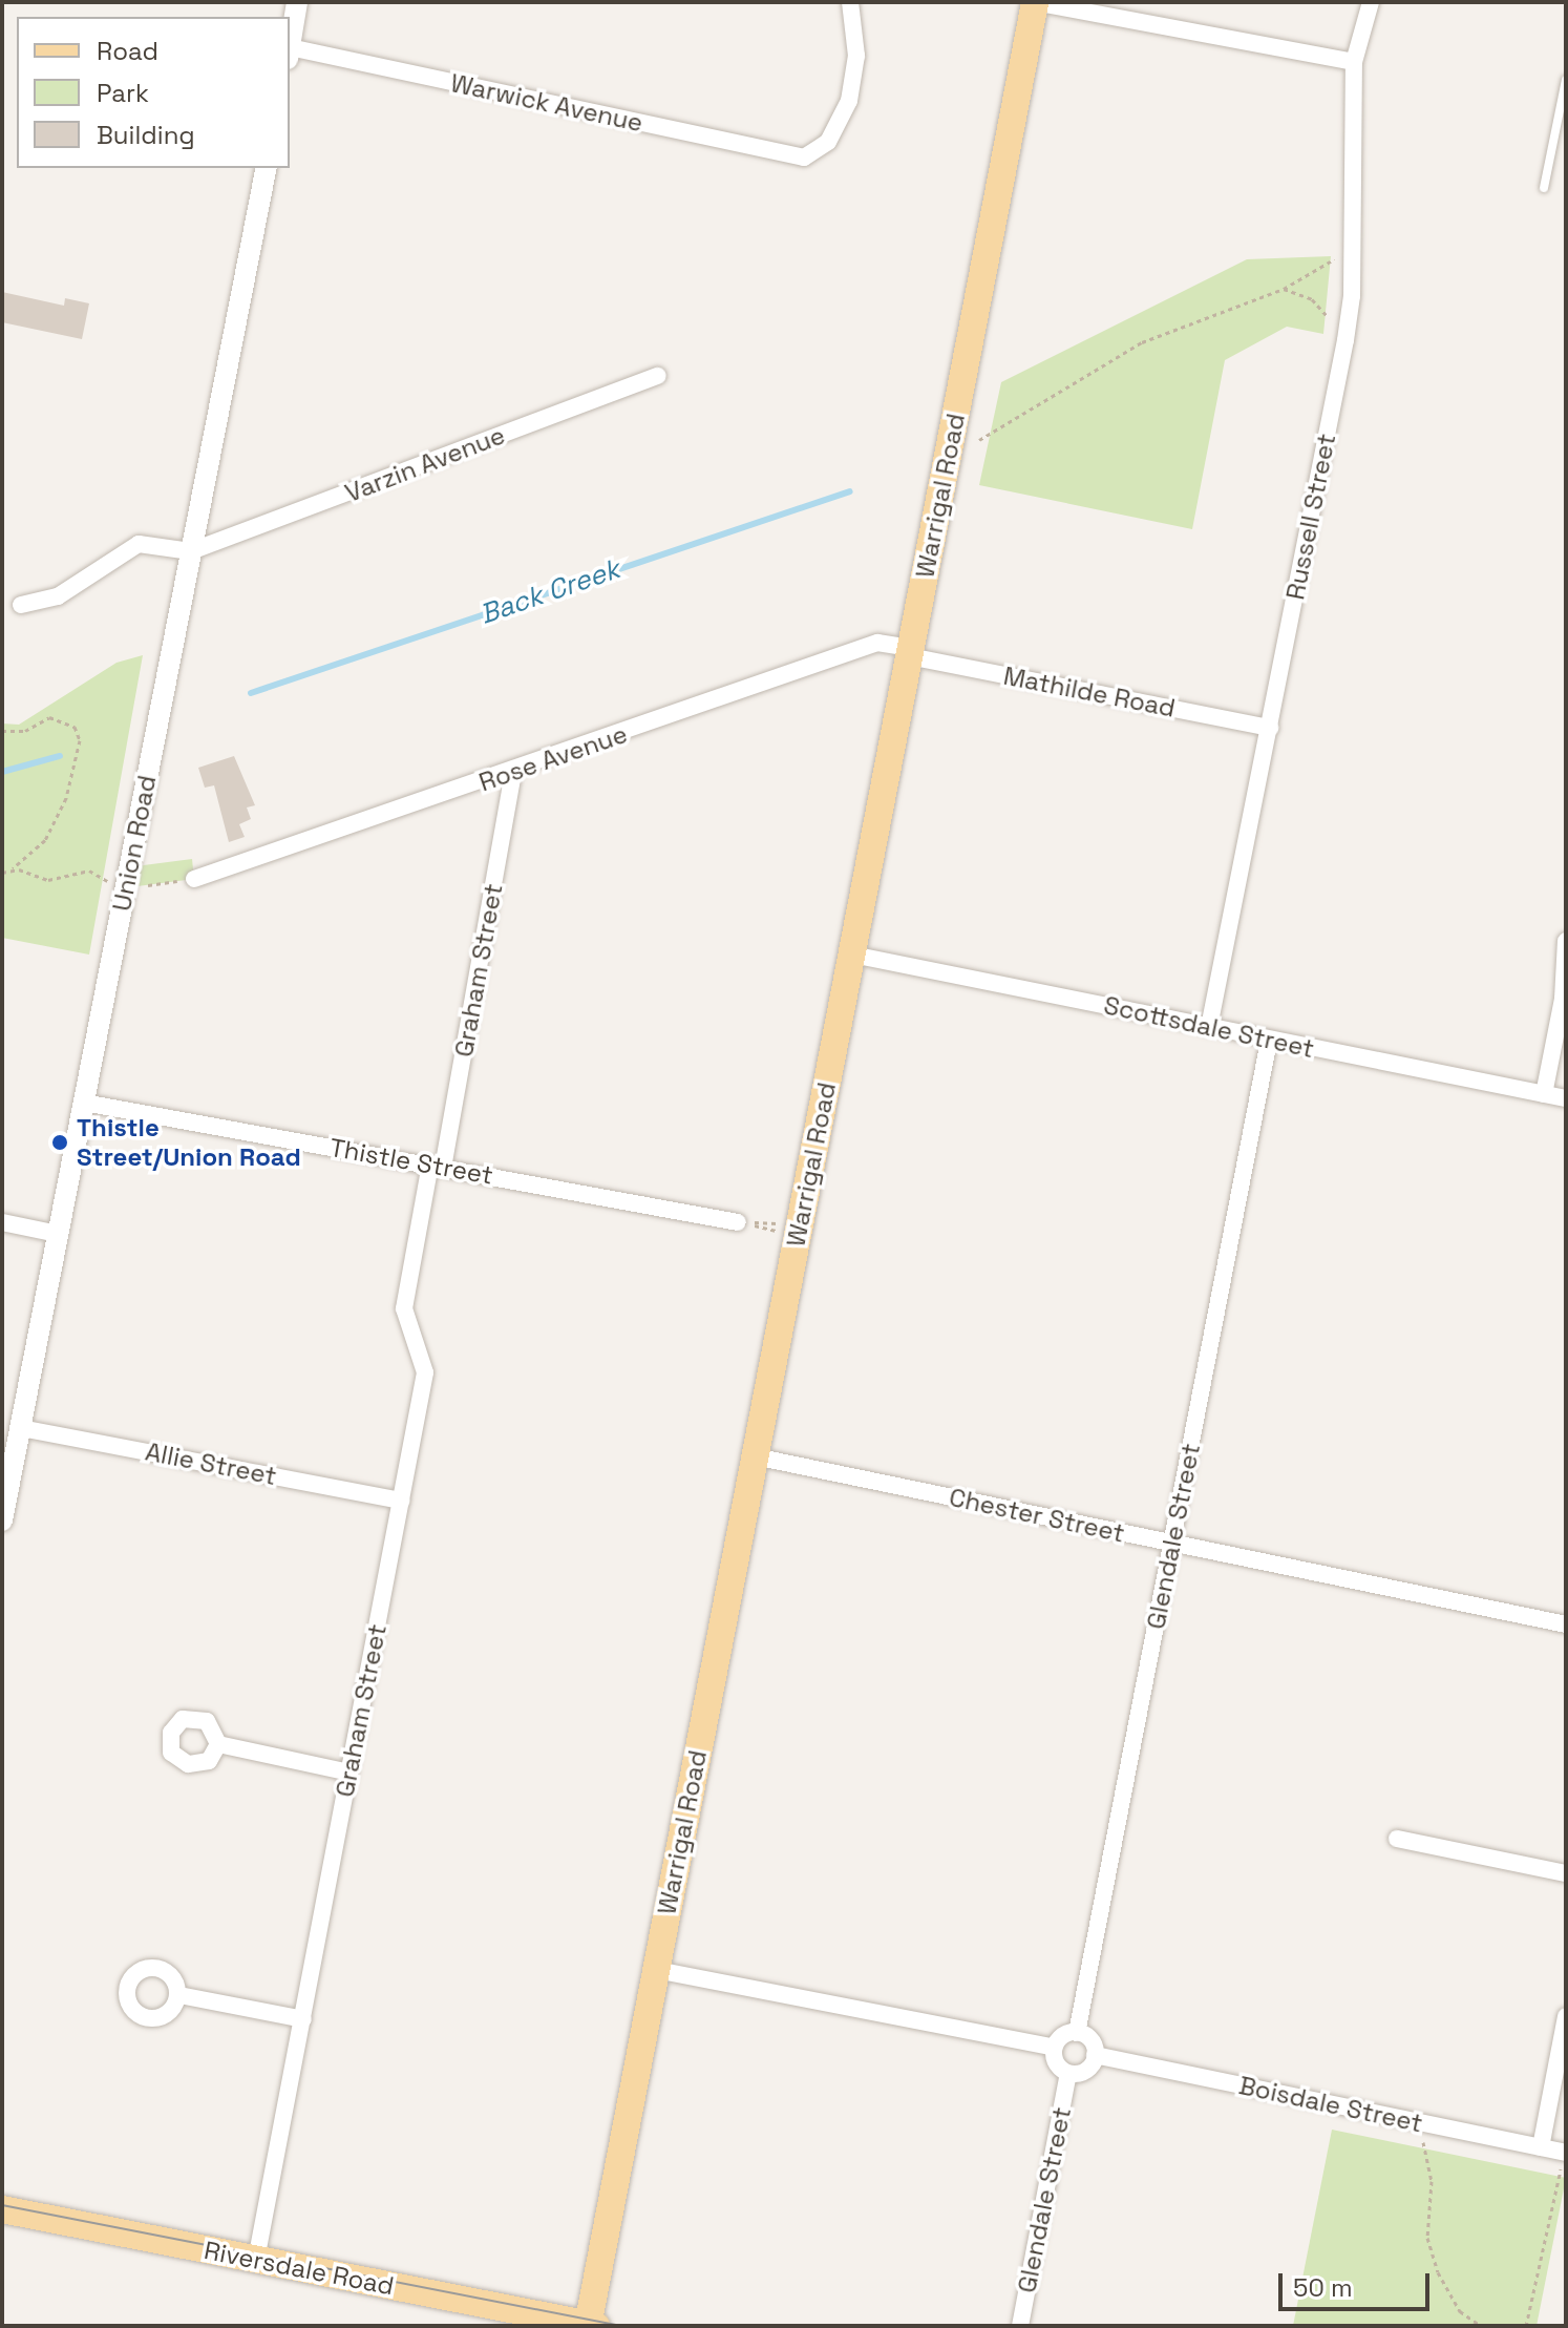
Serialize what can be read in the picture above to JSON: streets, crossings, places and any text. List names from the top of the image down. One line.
{"streets":{"main road":["Warrigal Road","Riversdale Road"],"street":["Warwick Avenue","Varzin Avenue","Russell Street","Mathilde Road","Rose Avenue","Union Road","Graham Street","Scottsdale Street","Thistle Street","Allie Street","Chester Street","Glendale Street","Boisdale Street"]},"crossings":[["Varzin Avenue","Union Road"],["Warrigal Road","Mathilde Road"],["Warrigal Road","Rose Avenue"],["Warrigal Road","Scottsdale Street"],["Warrigal Road","Chester Street"],["Warrigal Road","Riversdale Road"],["Russell Street","Mathilde Road"],["Russell Street","Scottsdale Street"],["Mathilde Road","Rose Avenue"],["Rose Avenue","Graham Street"],["Union Road","Thistle Street"],["Union Road","Allie Street"],["Graham Street","Thistle Street"],["Graham Street","Allie Street"],["Graham Street","Riversdale Road"],["Scottsdale Street","Glendale Street"],["Chester Street","Glendale Street"],["Glendale Street","Boisdale Street"]],"water":["Back Creek"],"places":["Thistle Street/Union Road"],"legend":["Road","Park","Building"],"scale_bar":"50 m"}
